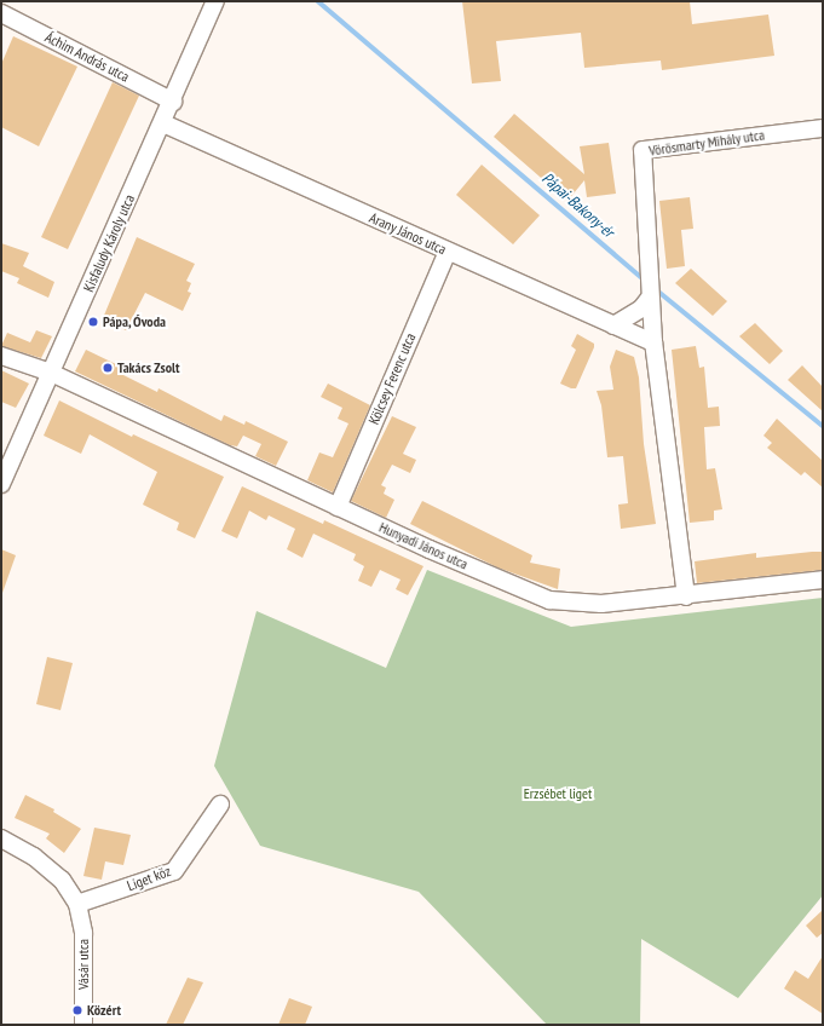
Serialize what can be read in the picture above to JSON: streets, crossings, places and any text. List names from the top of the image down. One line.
{"streets":{"street":["Áchim András utca","Vörösmarty Mihály utca","Arany János utca","Kisfaludy Károly utca","Kölcsey Ferenc utca","Hunyadi János utca","Liget köz","Vásár utca"]},"crossings":[["Áchim András utca","Kisfaludy Károly utca"],["Arany János utca","Kisfaludy Károly utca"],["Arany János utca","Kölcsey Ferenc utca"],["Kisfaludy Károly utca","Hunyadi János utca"],["Kölcsey Ferenc utca","Hunyadi János utca"],["Liget köz","Vásár utca"]],"water":["Pápai-Bakony-ér"],"parks":["Erzsébet liget"],"places":["Pápa, Óvoda","Takács Zsolt","Közért"]}
